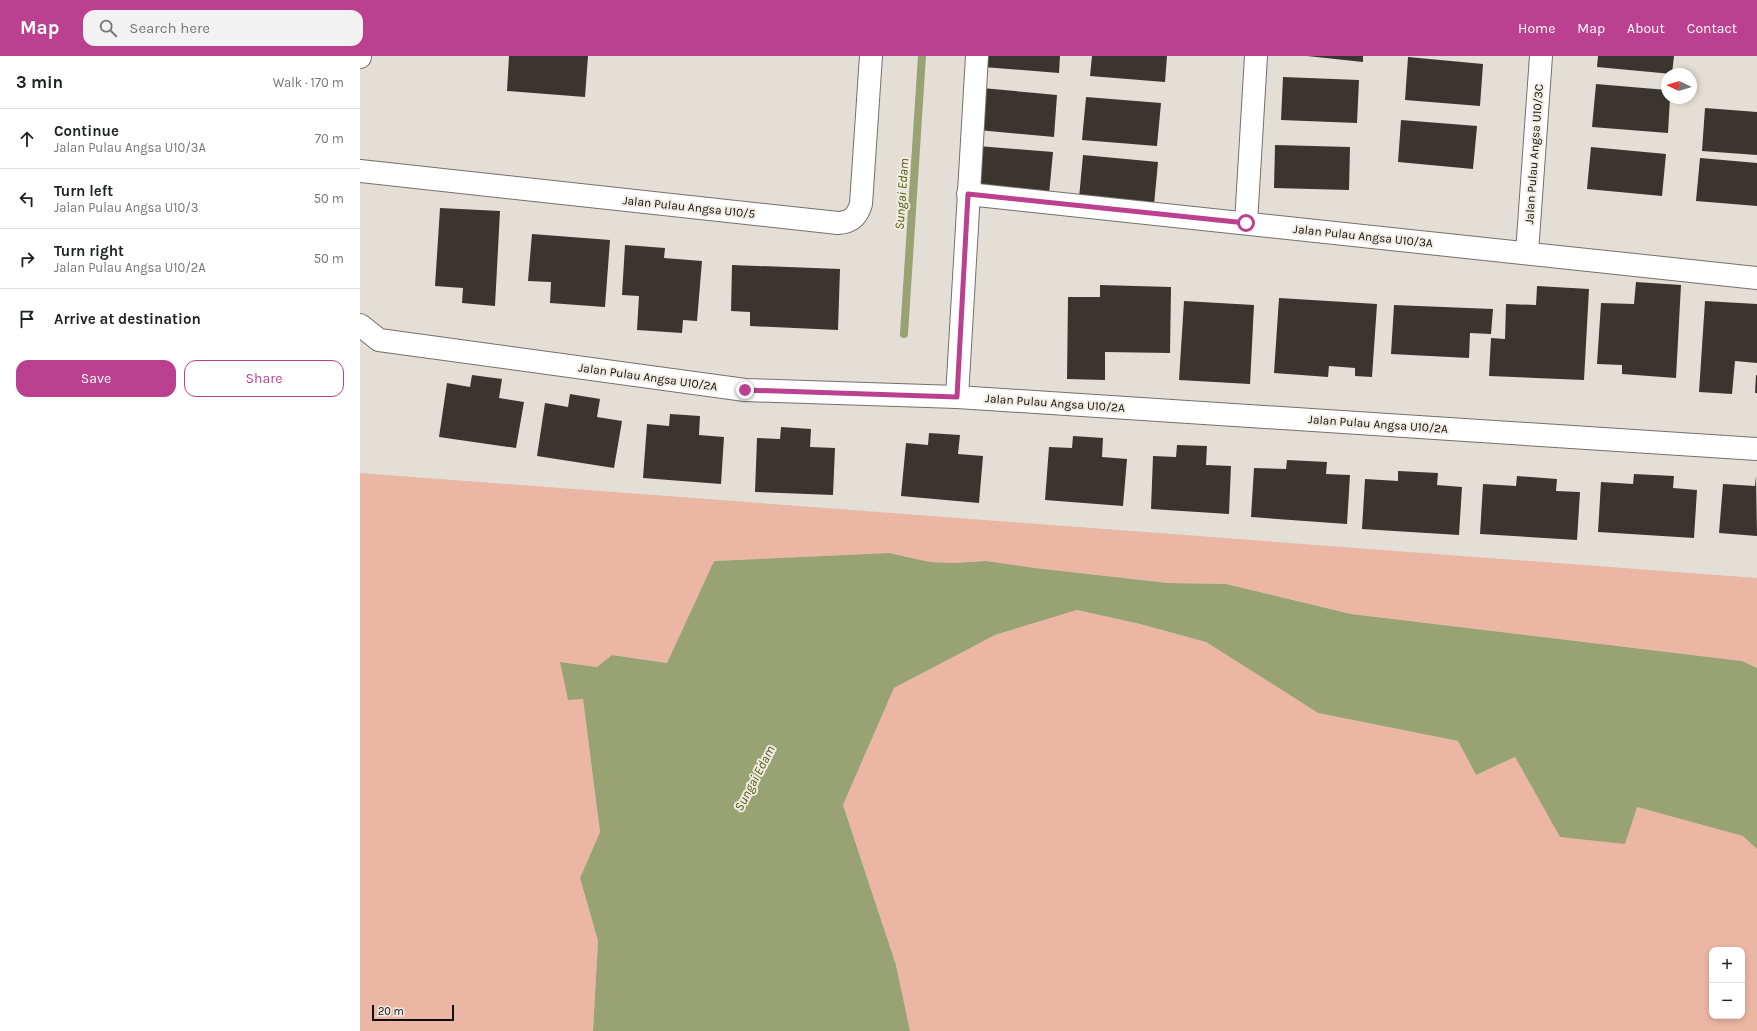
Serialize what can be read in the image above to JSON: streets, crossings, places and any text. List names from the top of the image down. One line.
{"streets":{"street":["Jalan Pulau Angsa U10/3C","Jalan Pulau Angsa U10/5","Jalan Pulau Angsa U10/3A","Jalan Pulau Angsa U10/2A"]},"crossings":[["Jalan Pulau Angsa U10/3C","Jalan Pulau Angsa U10/3A"]],"water":["Sungai Edam"],"scale_bar":"20 m","north":"left","page":{"header":"Map","search":"Search here","nav":["Home","Map","About","Contact"],"heading":["3 min","Walk · 170 m"],"list":[["Continue","Jalan Pulau Angsa U10/3A","70 m"],["Turn left","Jalan Pulau Angsa U10/3","50 m"],["Turn right","Jalan Pulau Angsa U10/2A","50 m"],"Arrive at destination"],"buttons":["Save","Share"],"map_buttons":["+","−"],"scale":"20 m"}}
